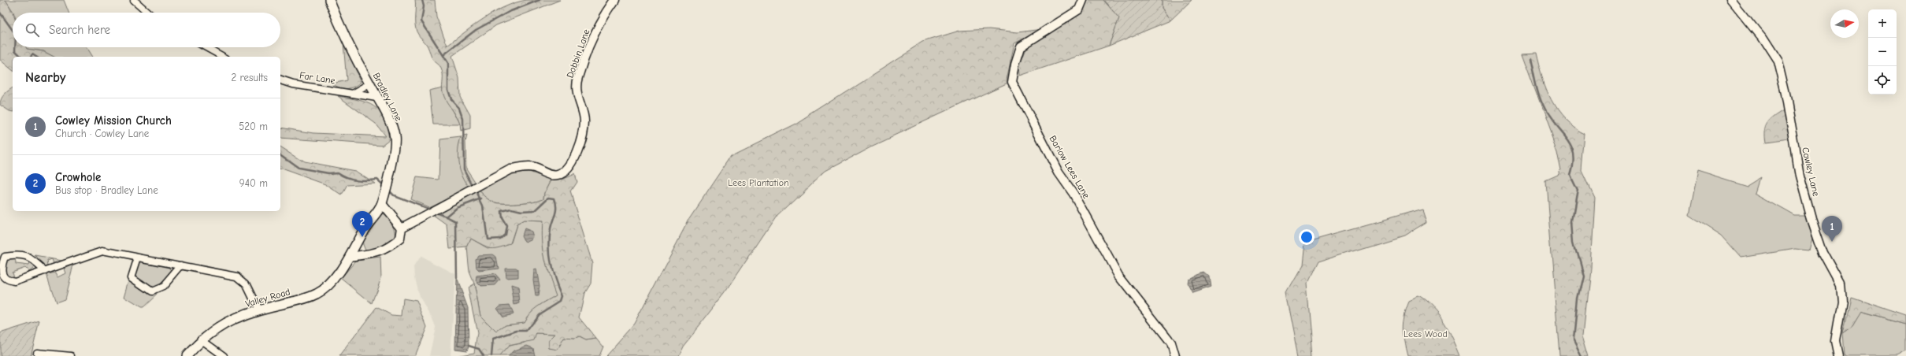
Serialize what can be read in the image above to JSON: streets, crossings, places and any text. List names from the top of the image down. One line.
{"streets":{"main road":["Bradley Lane","Valley Road"],"street":["Dobbin Lane","Far Lane","Barlow Lees Lane","Cowley Lane"]},"crossings":[["Far Lane","Bradley Lane"],["Bradley Lane","Valley Road"]],"parks":["Lees Plantation","Lees Wood"],"north":"right","page":{"map_buttons":["+","−"],"search":"Search here","heading":["Nearby","2 results"],"list":[{"mark":"1","name":"Cowley Mission Church","note":"Church · Cowley Lane","value":"520 m"},{"mark":"2","name":"Crowhole","note":"Bus stop · Bradley Lane","value":"940 m"}],"pins":["2","1"]}}
